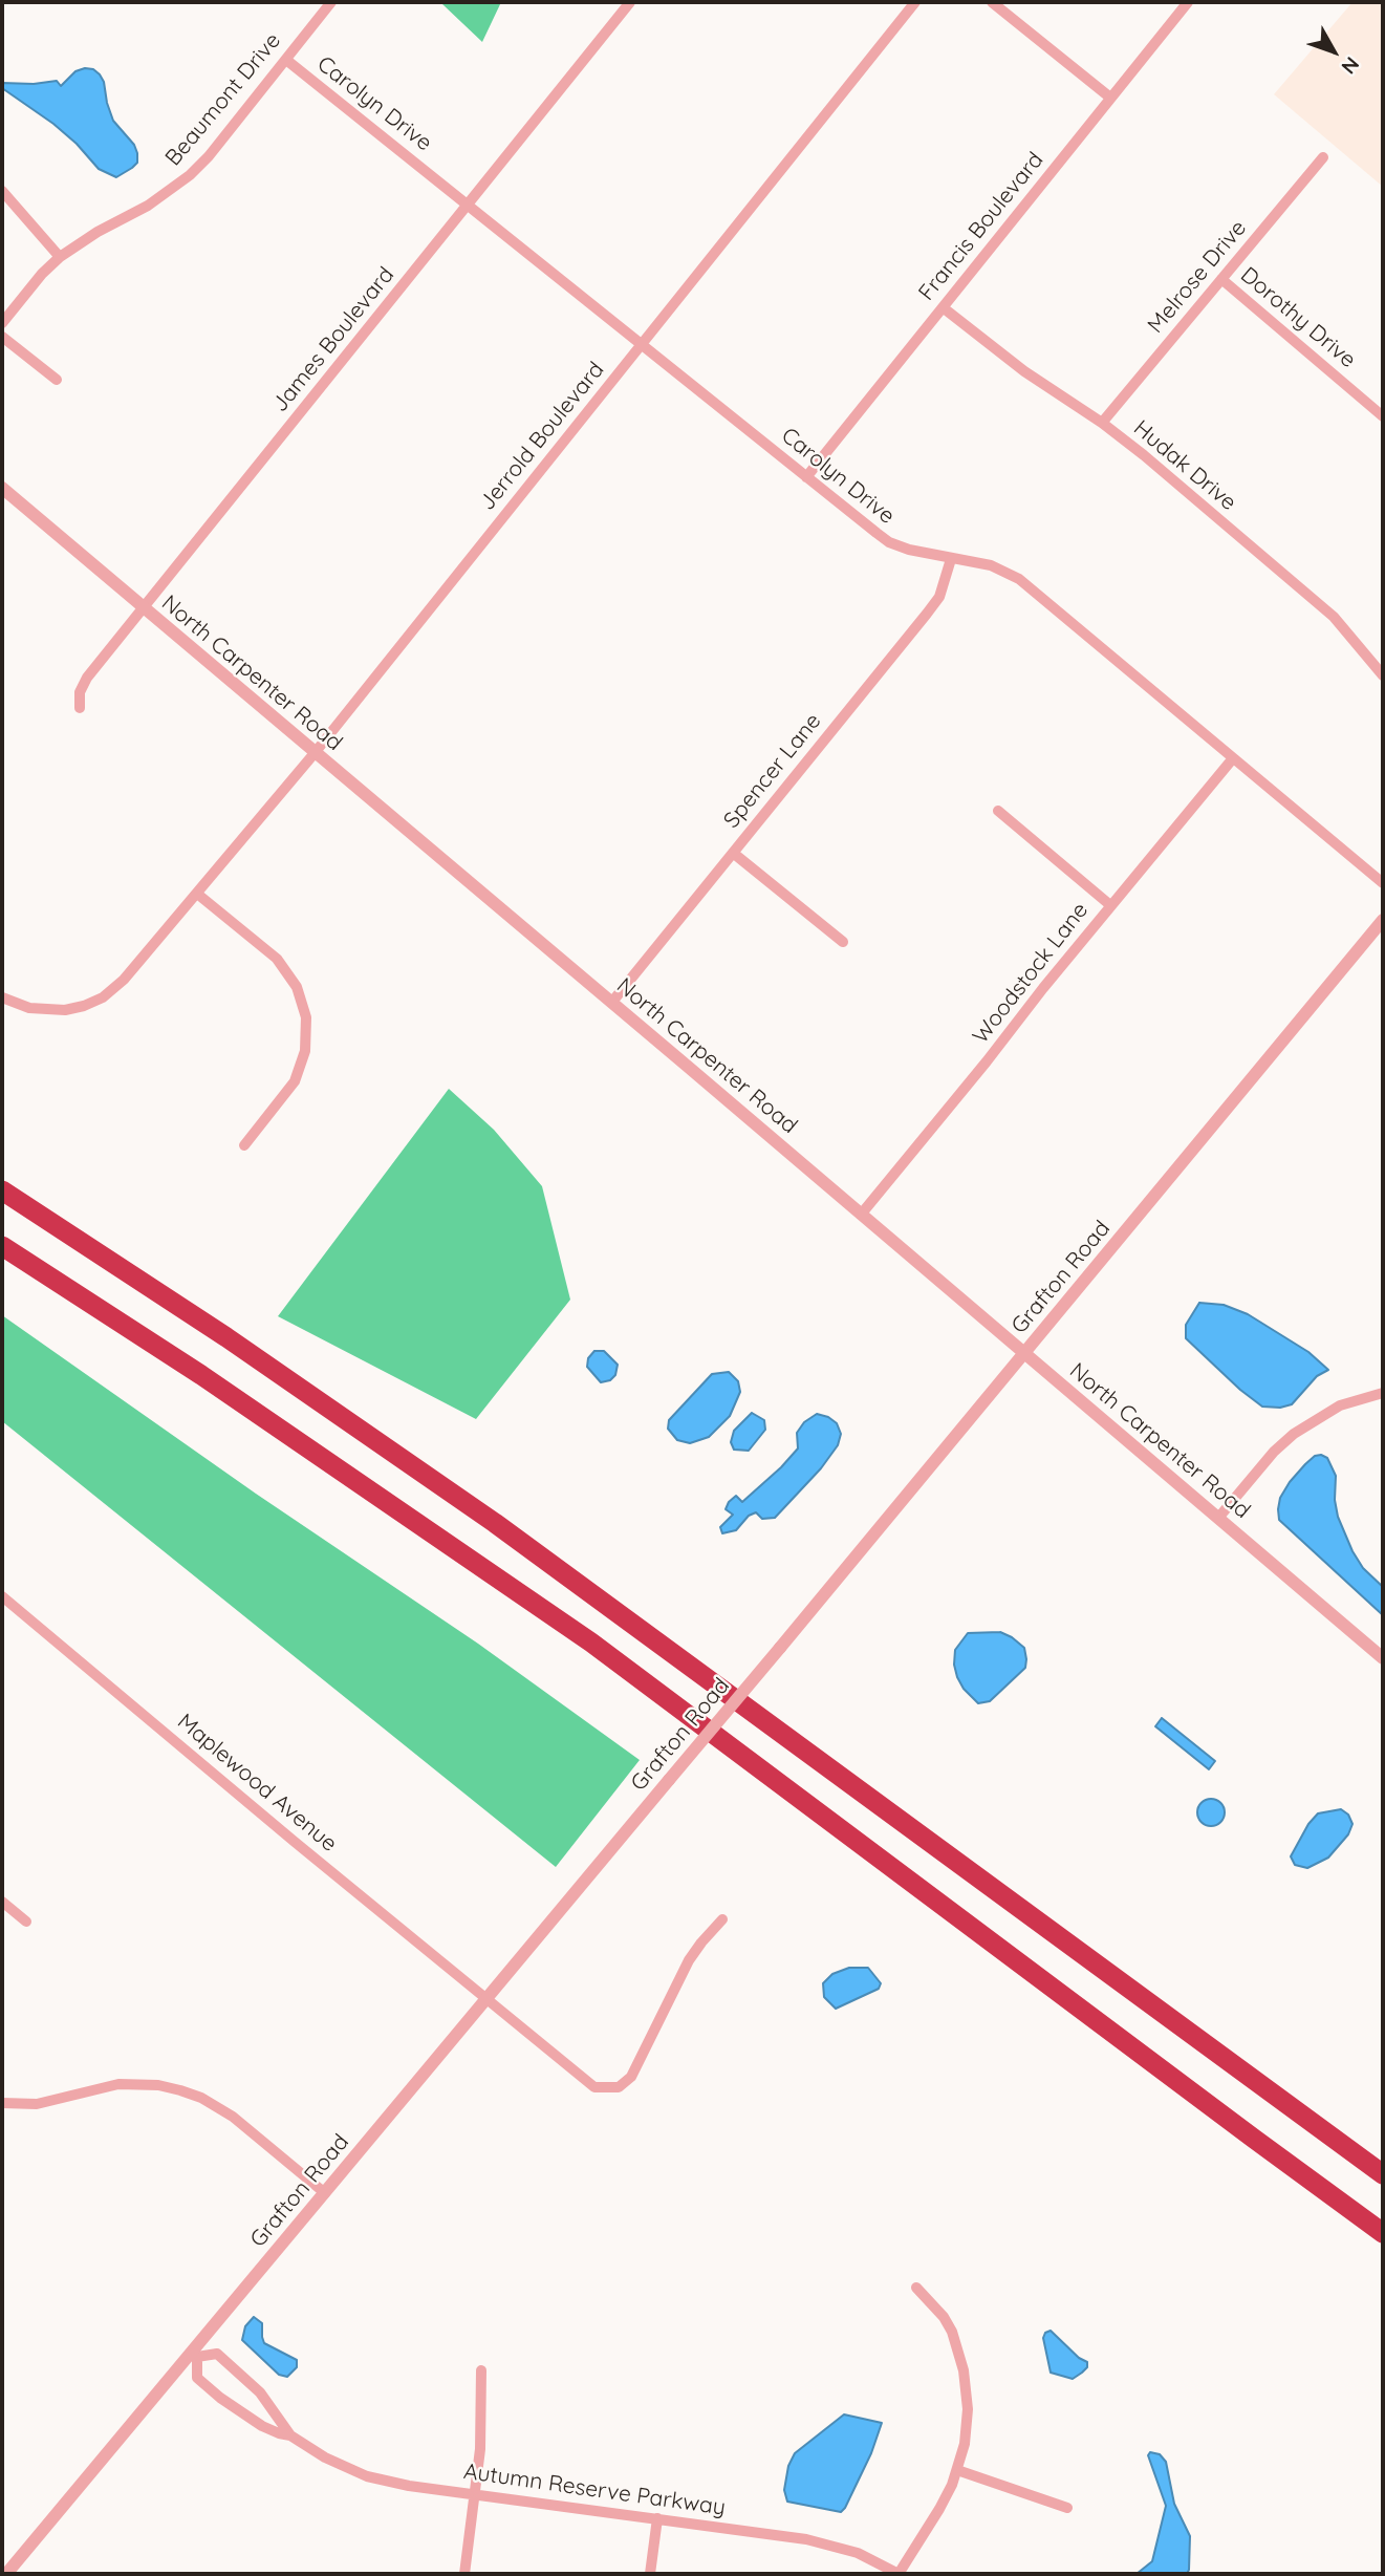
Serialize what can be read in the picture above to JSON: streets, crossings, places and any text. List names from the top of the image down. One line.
{"streets":{"street":["Beaumont Drive","Carolyn Drive","Francis Boulevard","Melrose Drive","Dorothy Drive","James Boulevard","Jerrold Boulevard","Hudak Drive","North Carpenter Road","Spencer Lane","Woodstock Lane","Grafton Road","Maplewood Avenue","Autumn Reserve Parkway"]},"crossings":[["Beaumont Drive","Carolyn Drive"],["Carolyn Drive","Francis Boulevard"],["Carolyn Drive","James Boulevard"],["Carolyn Drive","Jerrold Boulevard"],["Carolyn Drive","Spencer Lane"],["Carolyn Drive","Woodstock Lane"],["Francis Boulevard","Hudak Drive"],["Melrose Drive","Dorothy Drive"],["Melrose Drive","Hudak Drive"],["James Boulevard","North Carpenter Road"],["Jerrold Boulevard","North Carpenter Road"],["North Carpenter Road","Spencer Lane"],["North Carpenter Road","Woodstock Lane"],["North Carpenter Road","Grafton Road"],["Grafton Road","Maplewood Avenue"],["Grafton Road","Autumn Reserve Parkway"]],"north":"bottom right"}
